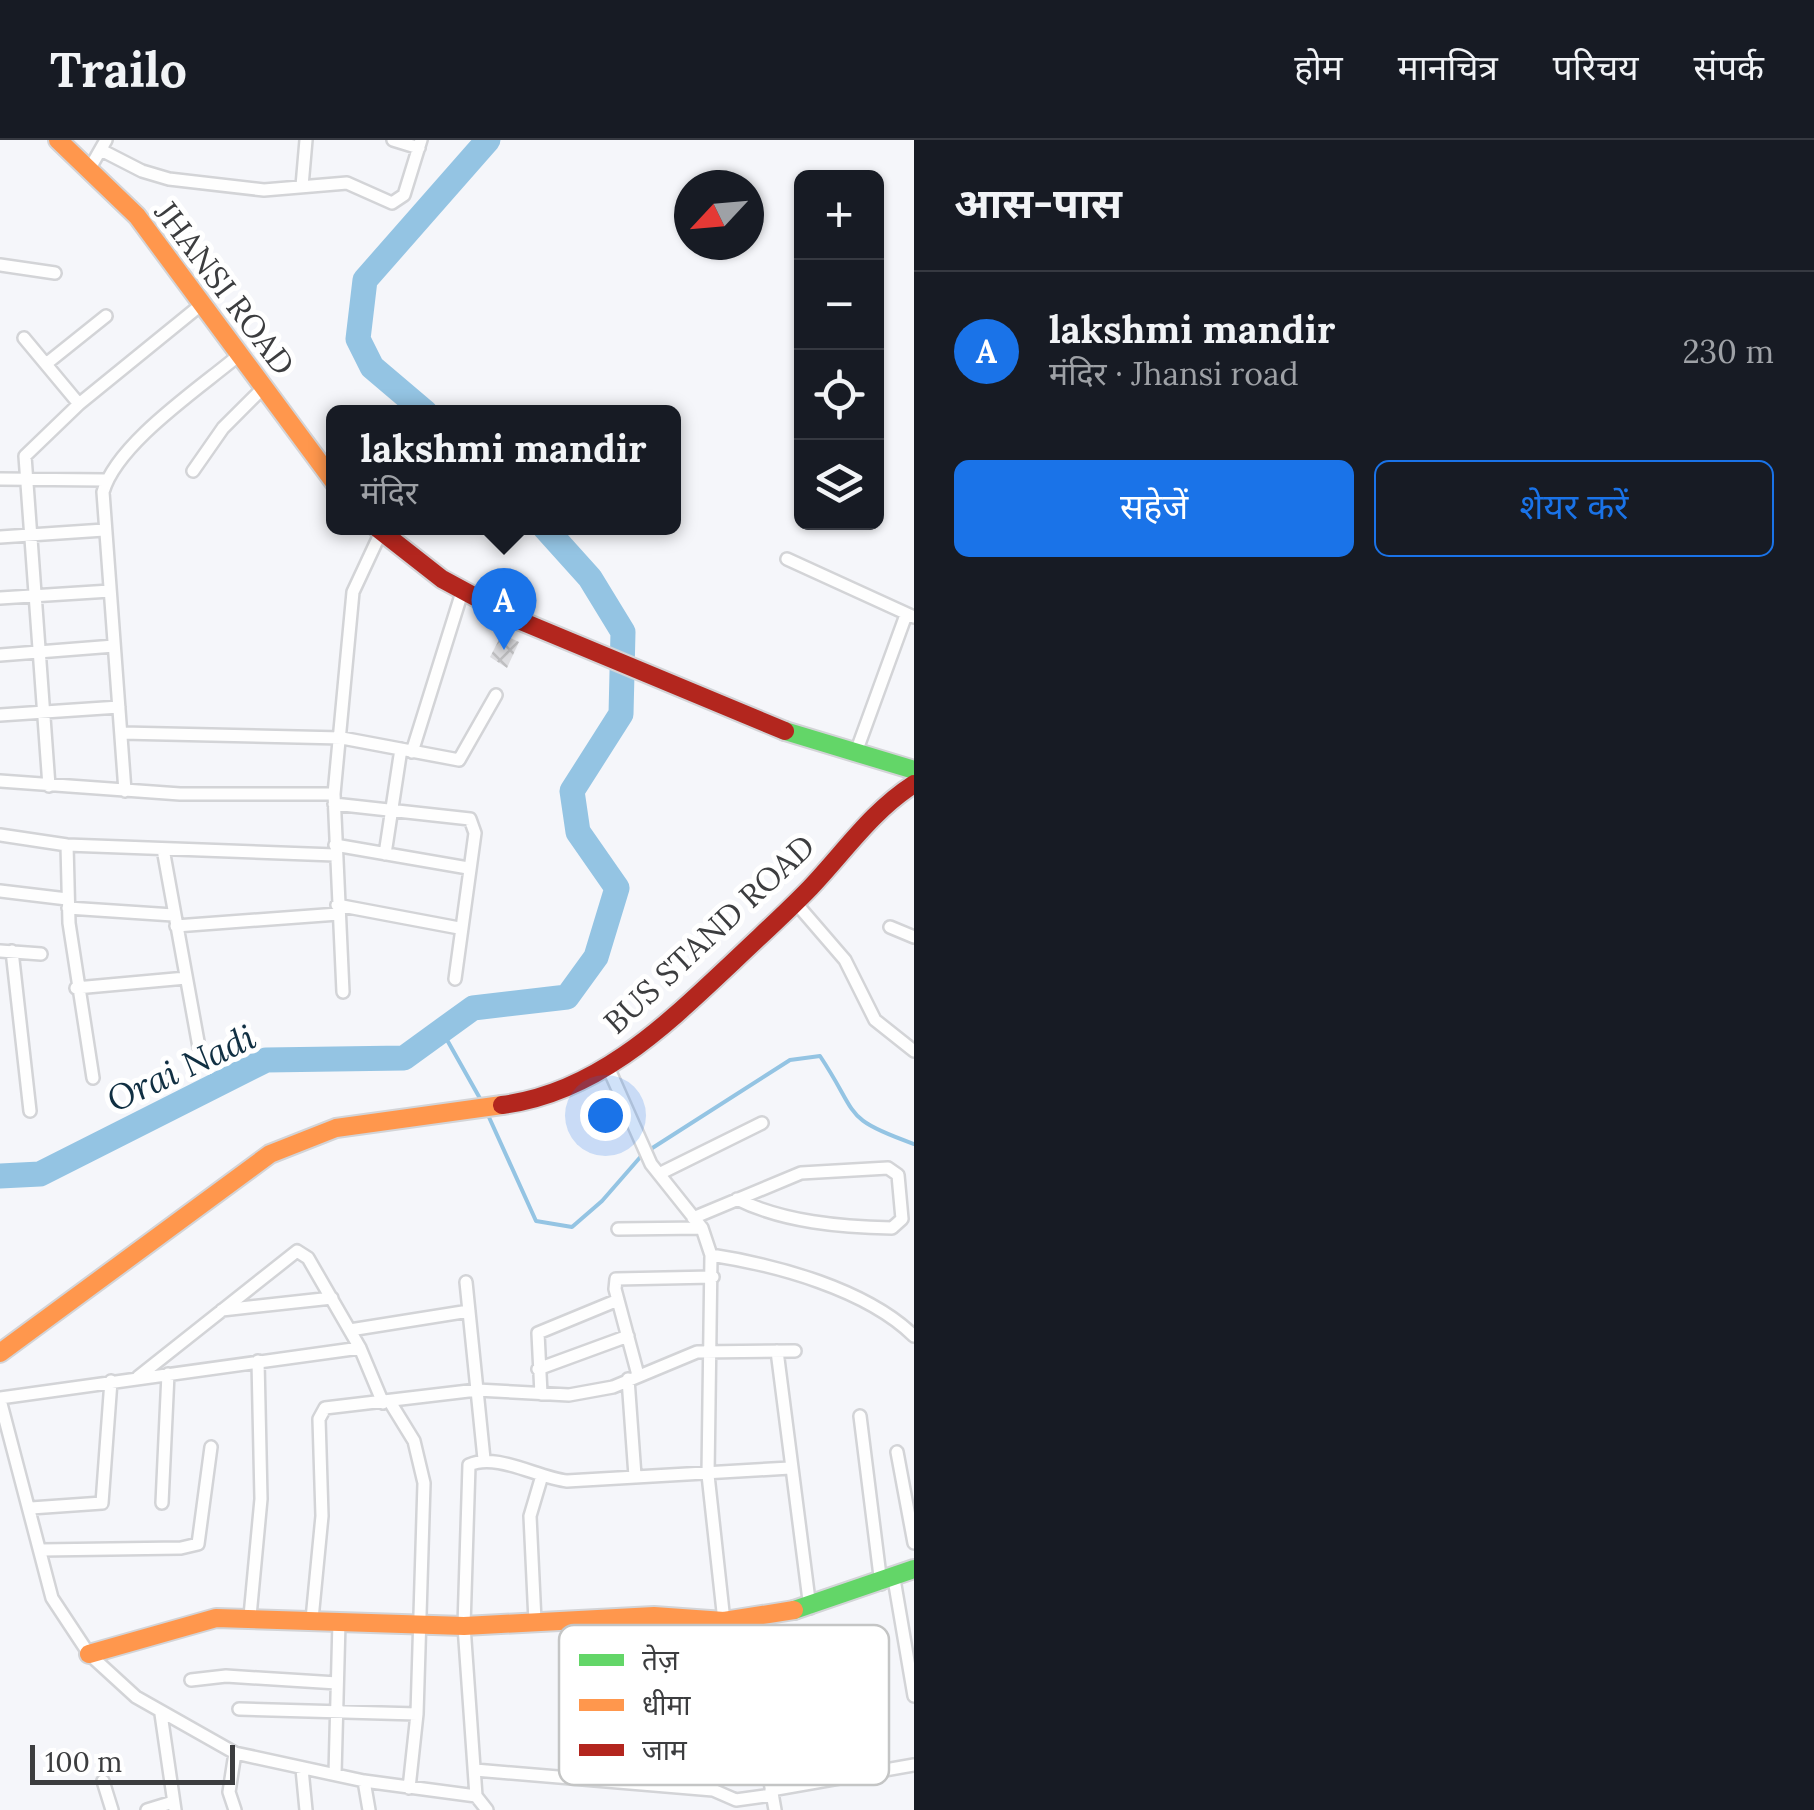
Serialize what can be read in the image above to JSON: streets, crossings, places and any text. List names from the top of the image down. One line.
{"streets":{"street":["JHANSI ROAD","BUS STAND ROAD"]},"water":["Orai Nadi"],"legend":["तेज़","धीमा","जाम"],"scale_bar":"100 m","north":"bottom left","page":{"header":"Trailo","nav":["होम","मानचित्र","परिचय","संपर्क"],"heading":"आस-पास","map_buttons":["+","−"],"list":[{"mark":"A","name":"lakshmi mandir","note":"मंदिर · Jhansi road","value":"230 m"}],"popup":["lakshmi mandir","मंदिर"],"buttons":["सहेजें","शेयर करें"],"pins":"A","scale":"100 m"}}
